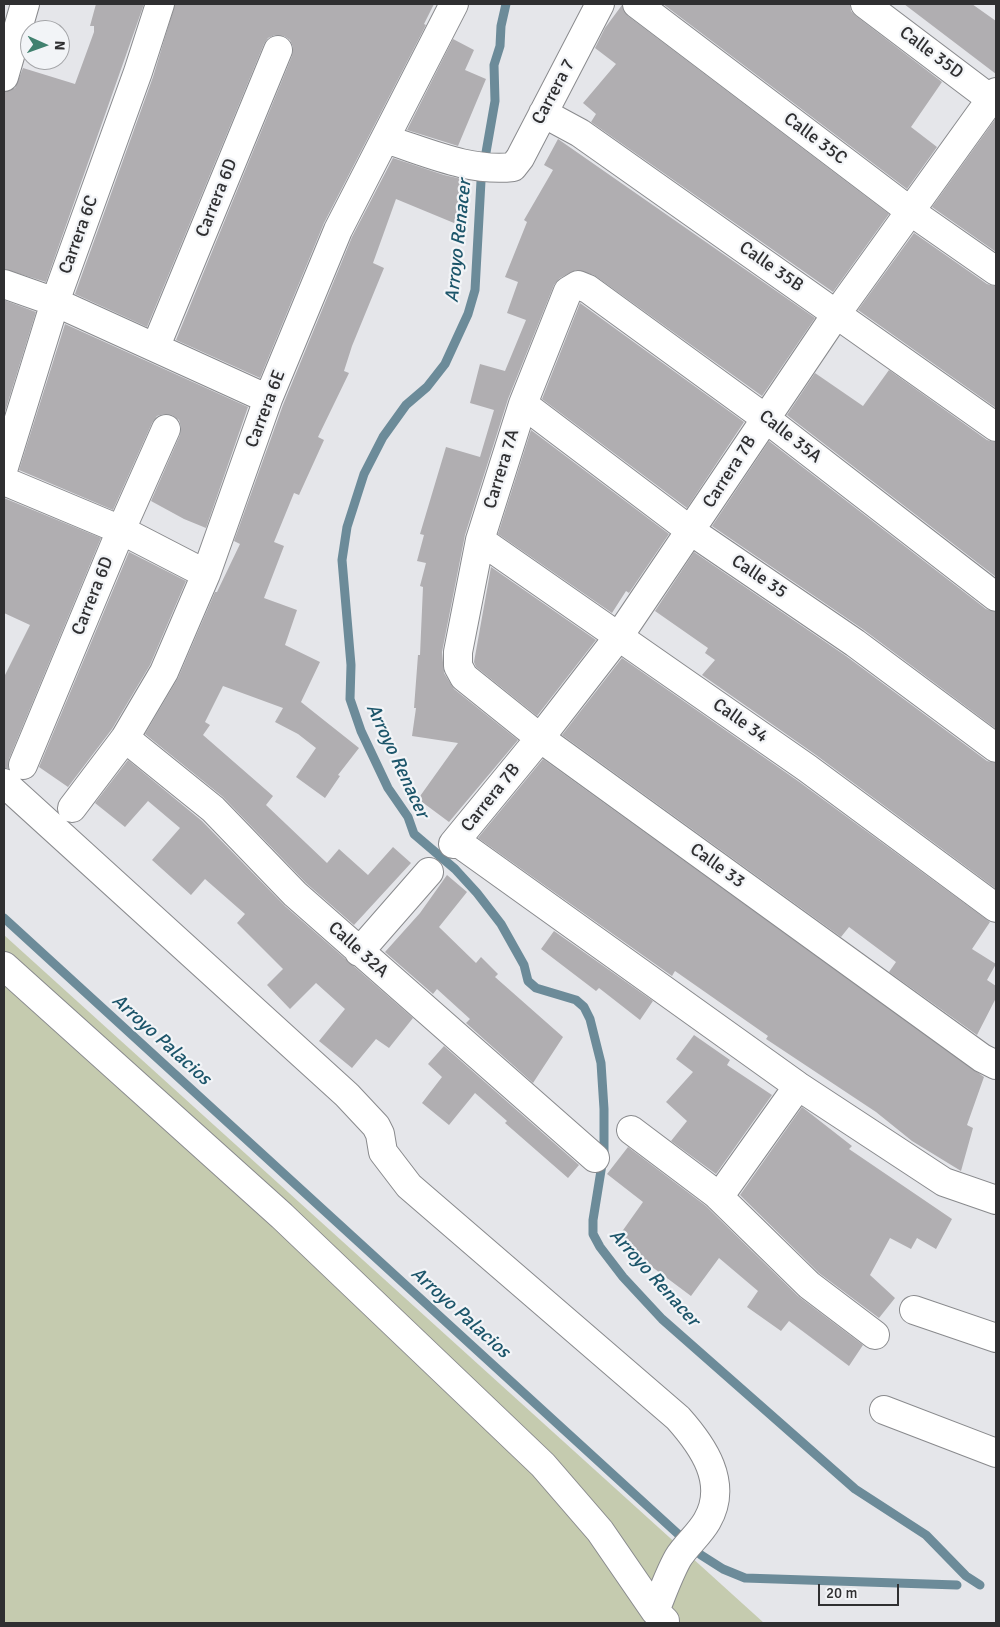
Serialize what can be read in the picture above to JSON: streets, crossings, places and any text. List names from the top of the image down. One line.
{"streets":{"street":["Calle 35D","Carrera 7","Calle 35C","Carrera 6D","Carrera 6C","Calle 35B","Carrera 6E","Calle 35A","Carrera 7A","Carrera 7B","Calle 35","Calle 34","Calle 33","Calle 32A"]},"crossings":[["Calle 35D","Carrera 7B"],["Carrera 7","Calle 35B"],["Carrera 7","Carrera 6E"],["Calle 35C","Carrera 7B"],["Calle 35B","Carrera 7B"],["Carrera 6E","Calle 32A"],["Calle 35A","Carrera 7A"],["Calle 35A","Carrera 7B"],["Carrera 7A","Calle 35"],["Carrera 7A","Calle 34"],["Carrera 7A","Calle 33"],["Carrera 7B","Calle 35"],["Carrera 7B","Calle 34"],["Carrera 7B","Calle 33"]],"water":["Arroyo Renacer","Arroyo Palacios"],"scale_bar":"20 m","north":"right"}
